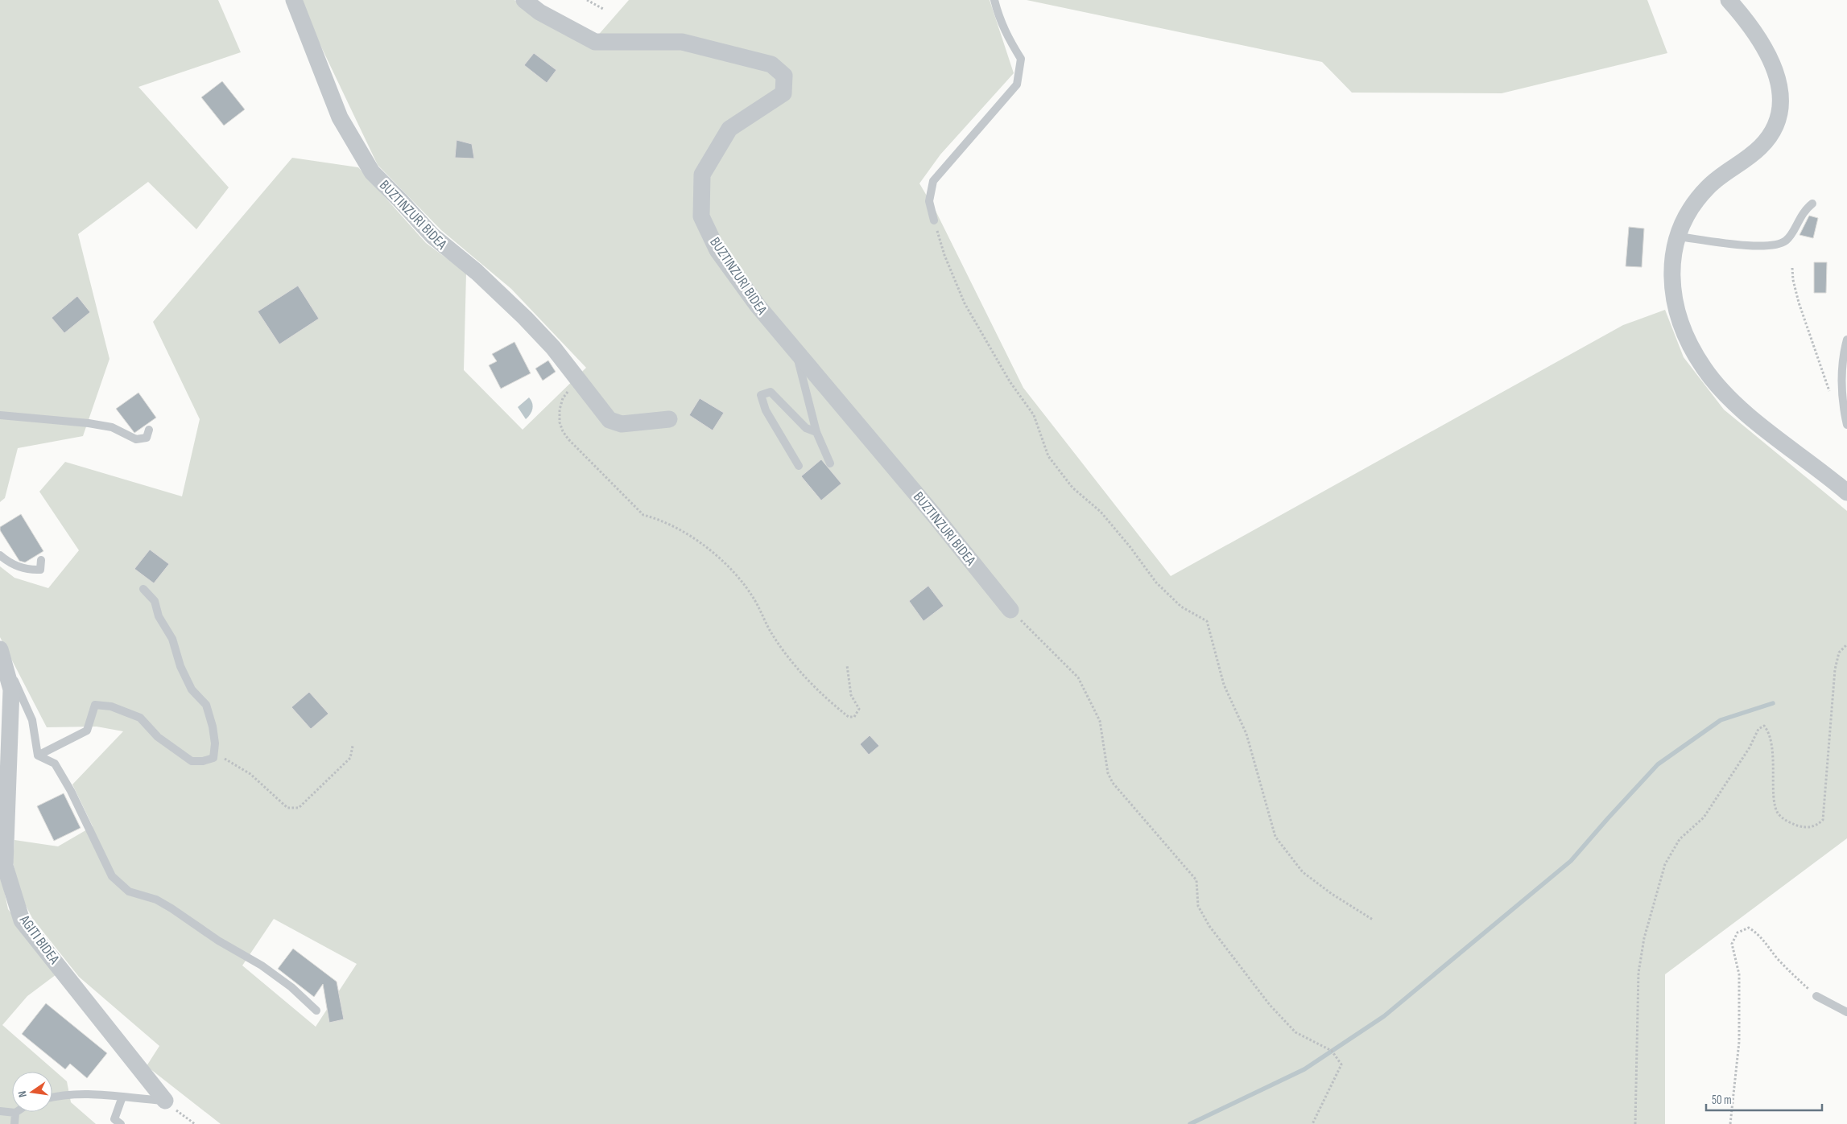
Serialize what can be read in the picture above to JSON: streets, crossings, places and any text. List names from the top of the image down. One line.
{"streets":{"street":["BUZTINZURI BIDEA","AGITI BIDEA"]},"scale_bar":"50 m","north":"left"}
